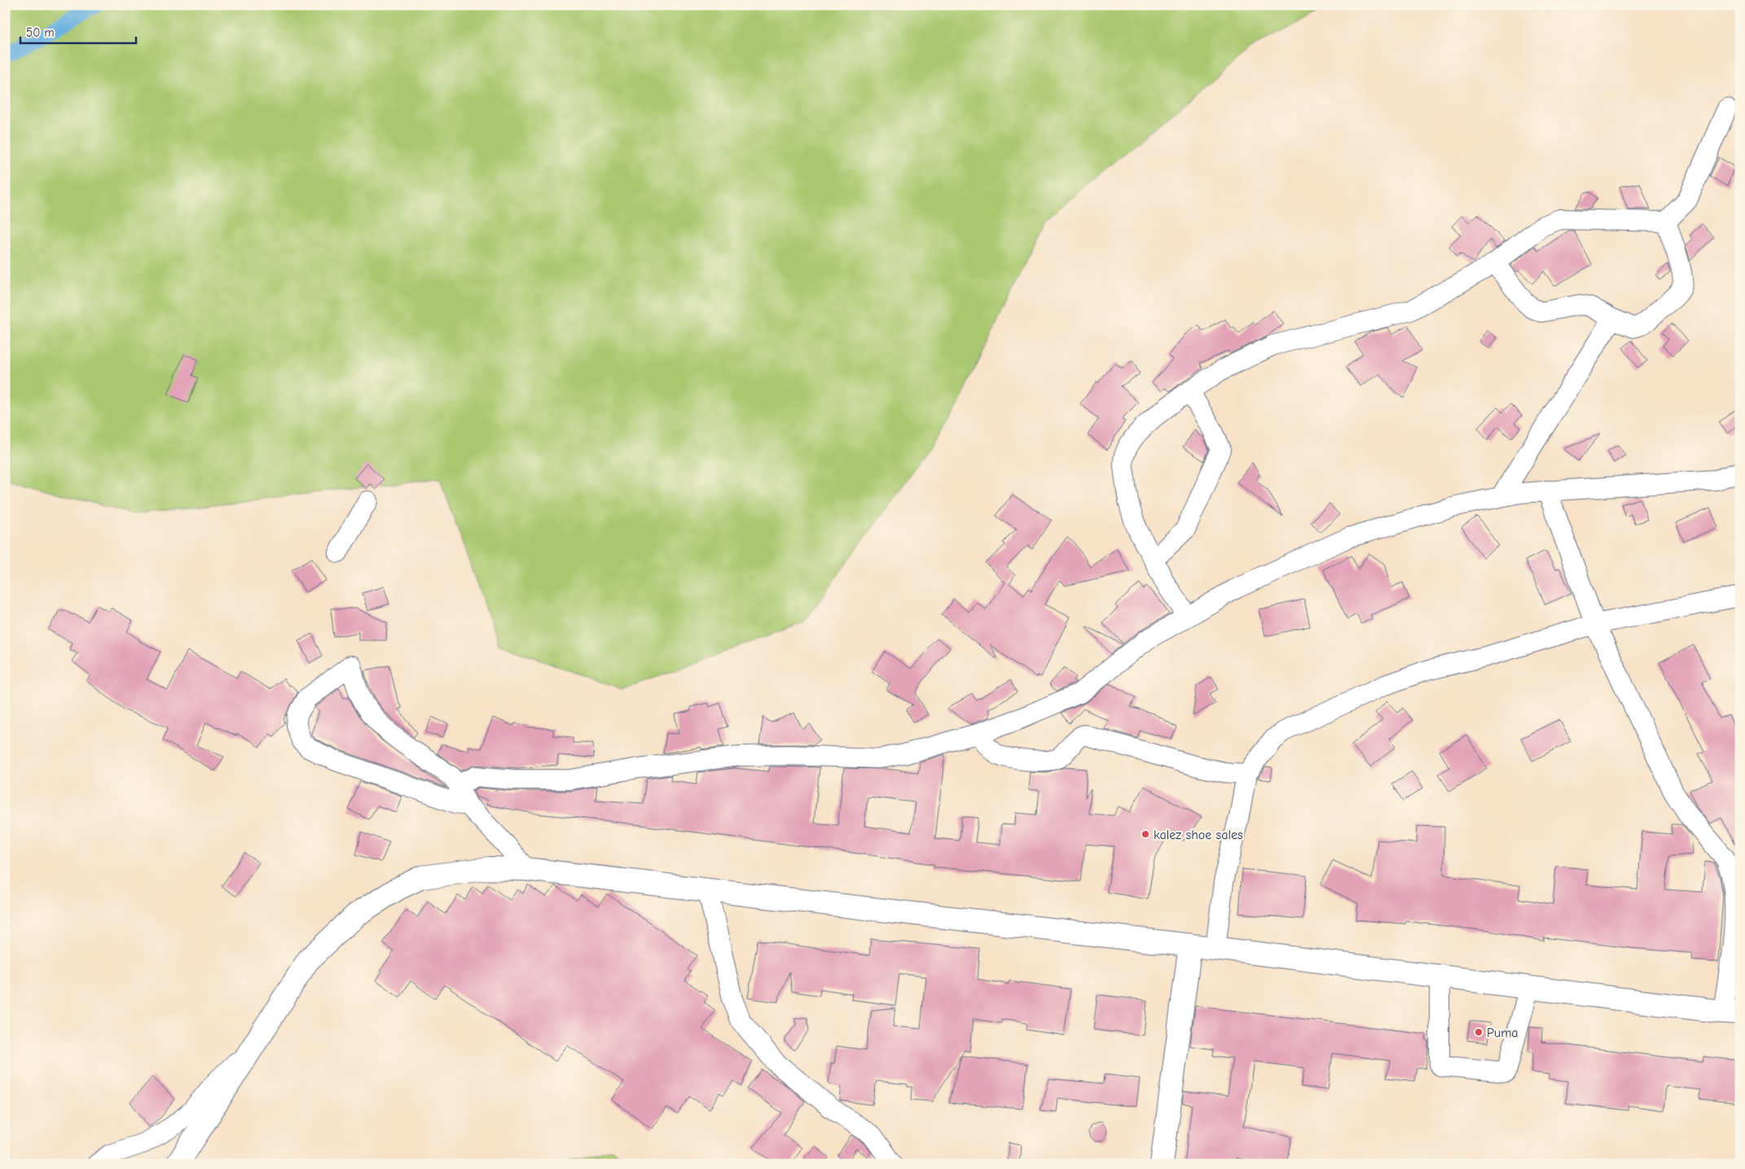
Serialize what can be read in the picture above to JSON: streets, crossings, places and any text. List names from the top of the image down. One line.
{"places":["kalez shoe sales","Puma"],"scale_bar":"50 m"}
